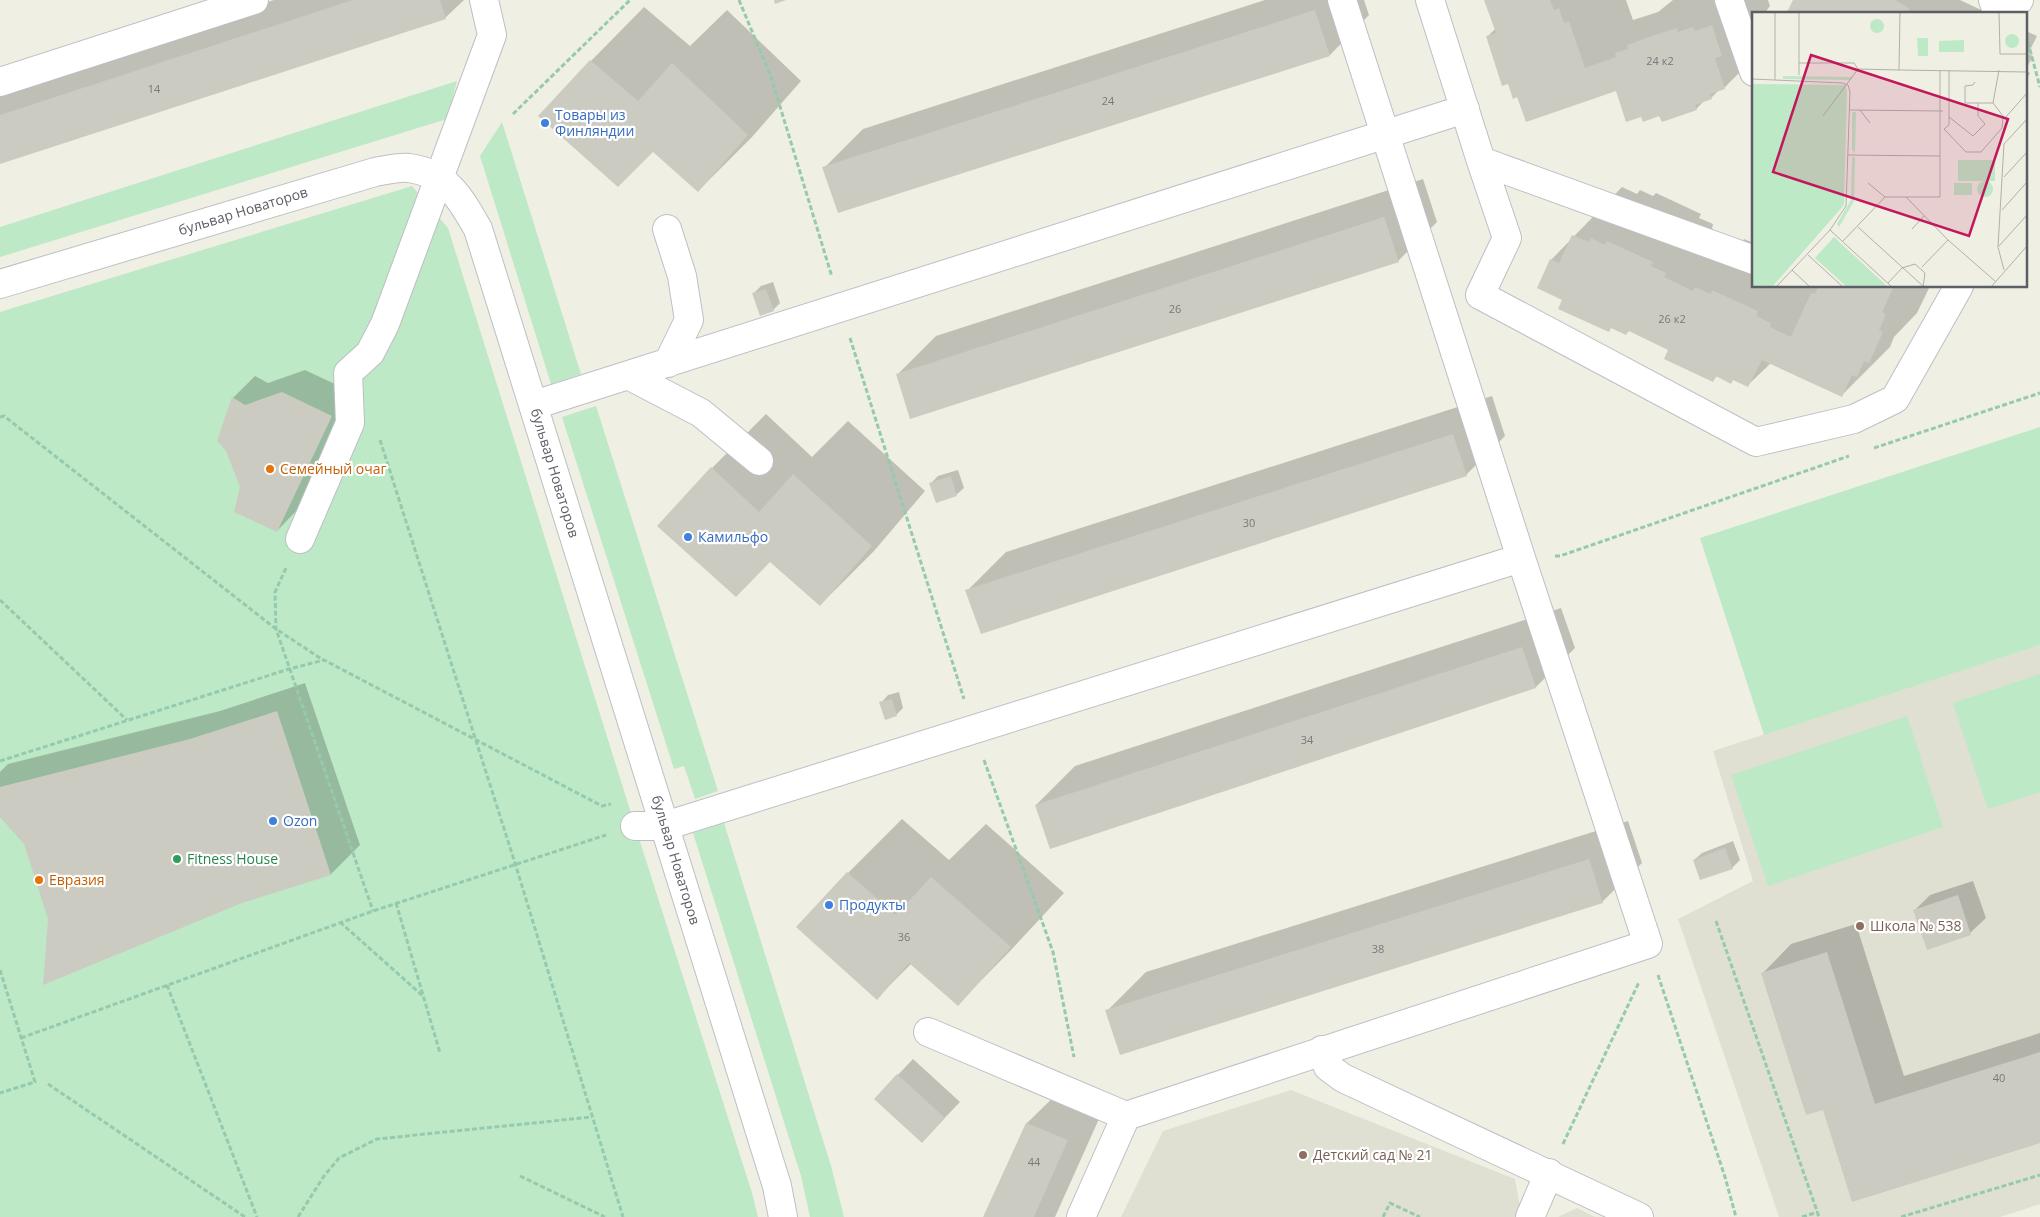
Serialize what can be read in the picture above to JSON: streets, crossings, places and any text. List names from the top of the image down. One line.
{"streets":{"street":["бульвар Новаторов"]},"places":["Товары из Финляндии","Семейный очаг","Камильфо","Ozon","Fitness House","Евразия","Продукты","Школа № 538","Детский сад № 21"],"house_numbers":["24 к2","14","24","26","26 к2","30","34","36","38","40","44"]}
